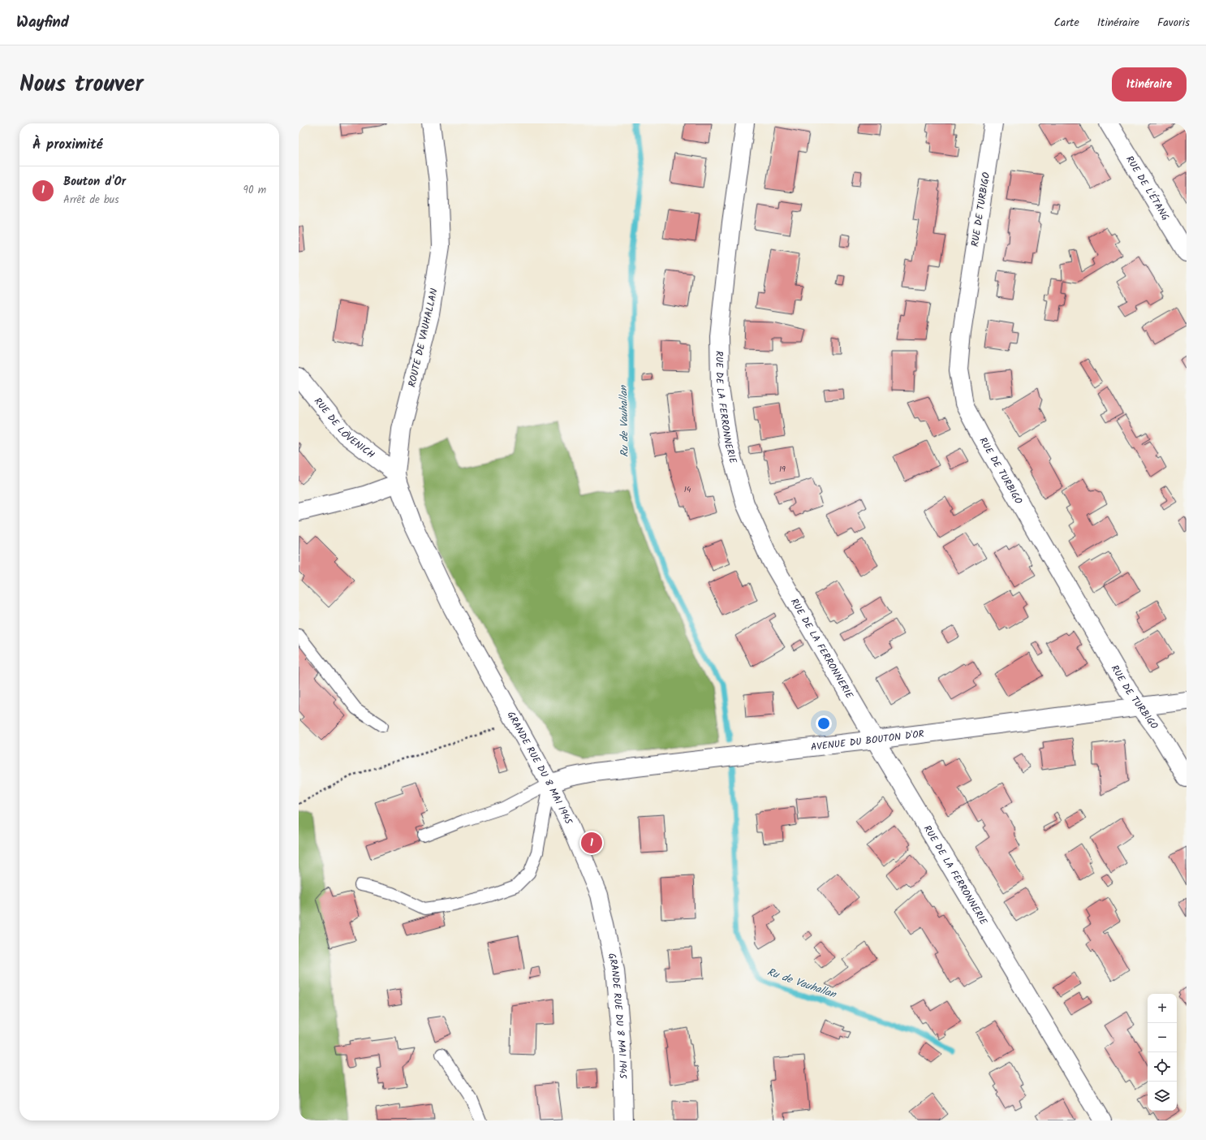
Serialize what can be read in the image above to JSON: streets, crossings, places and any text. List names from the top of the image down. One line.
{"streets":{"street":["RUE DE L'ÉTANG","RUE DE TURBIGO","ROUTE DE VAUHALLAN","RUE DE LA FERRONNERIE","RUE DE LÖVENICH","AVENUE DU BOUTON D'OR","GRANDE RUE DU 8 MAI 1945"]},"crossings":[["RUE DE TURBIGO","AVENUE DU BOUTON D'OR"],["ROUTE DE VAUHALLAN","RUE DE LÖVENICH"],["ROUTE DE VAUHALLAN","GRANDE RUE DU 8 MAI 1945"],["RUE DE LA FERRONNERIE","AVENUE DU BOUTON D'OR"],["RUE DE LÖVENICH","GRANDE RUE DU 8 MAI 1945"],["AVENUE DU BOUTON D'OR","GRANDE RUE DU 8 MAI 1945"]],"water":["Ru de Vauhallan"],"house_numbers":["19","14"],"page":{"header":"Wayfind","nav":["Carte","Itinéraire","Favoris"],"title":"Nous trouver","buttons":"Itinéraire","heading":"À proximité","list":[{"mark":"1","name":"Bouton d'Or","note":"Arrêt de bus","value":"90 m"}],"pins":"1","map_buttons":["+","−"]}}
